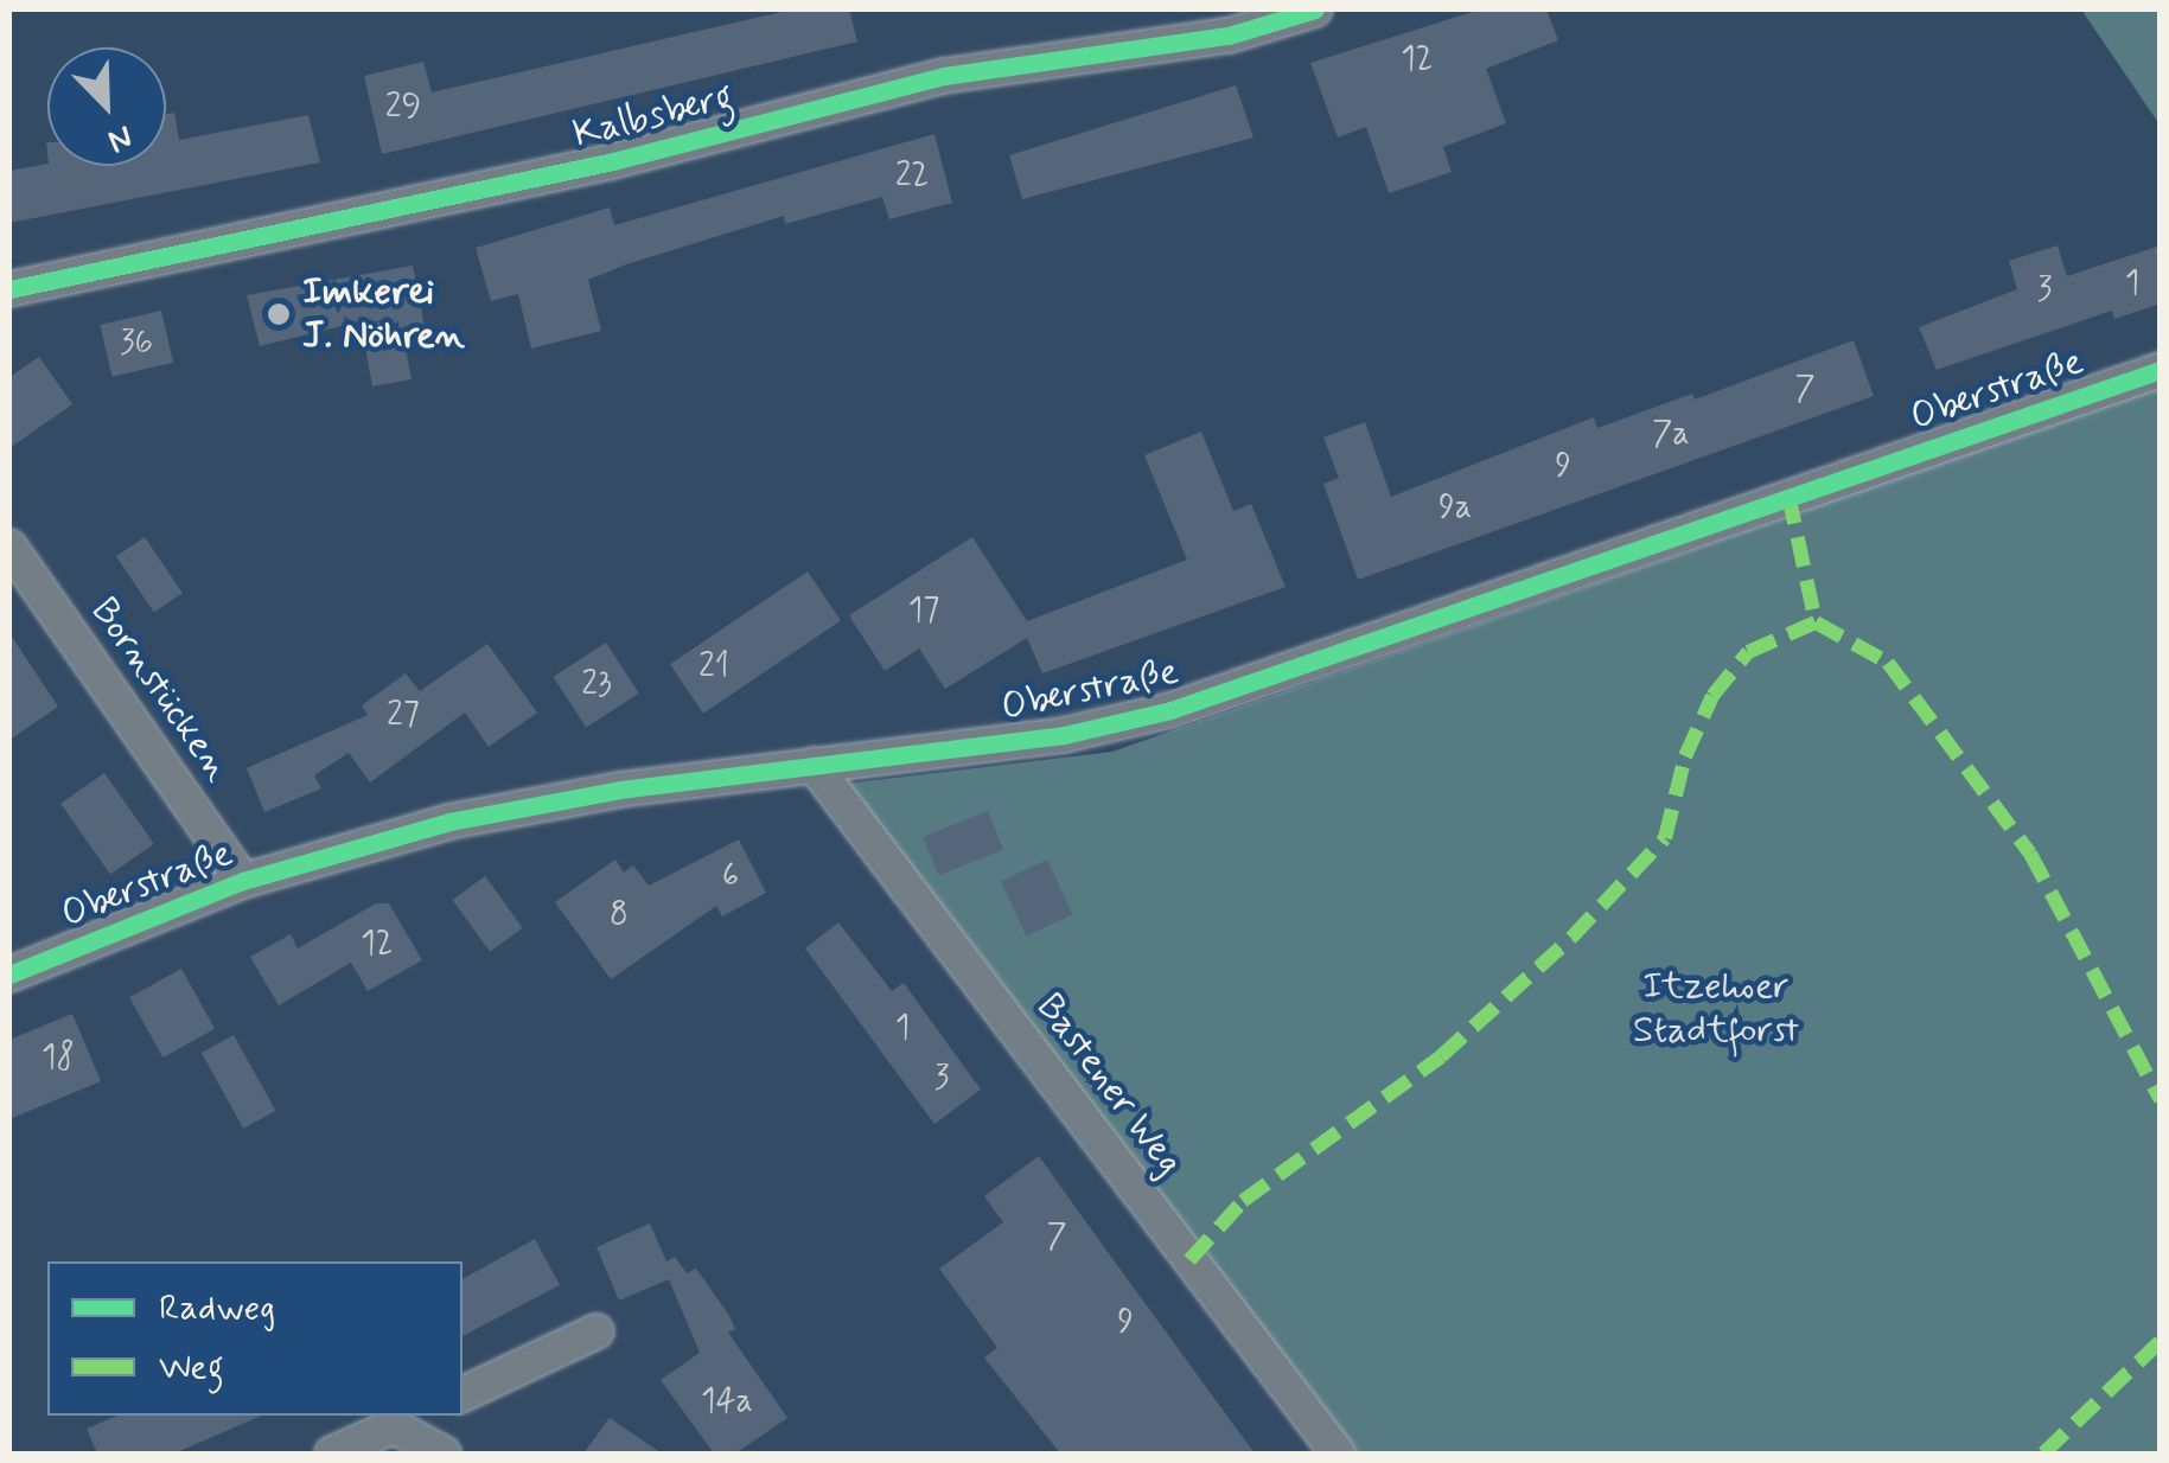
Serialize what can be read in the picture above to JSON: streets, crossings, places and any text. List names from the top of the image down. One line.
{"streets":{"street":["Kalbsberg","Oberstraße","Bornstücken","Bastener Weg"]},"crossings":[["Oberstraße","Bornstücken"],["Oberstraße","Bastener Weg"]],"parks":["Itzehoer Stadtforst"],"places":["Imkerei J. Nöhren"],"house_numbers":["12","29","22","1","3","36","7","7a","9","9a","17","21","23","27","6","8","12","1","18","3","7","9","14a"],"legend":["Radweg","Weg"],"north":"bottom right"}
